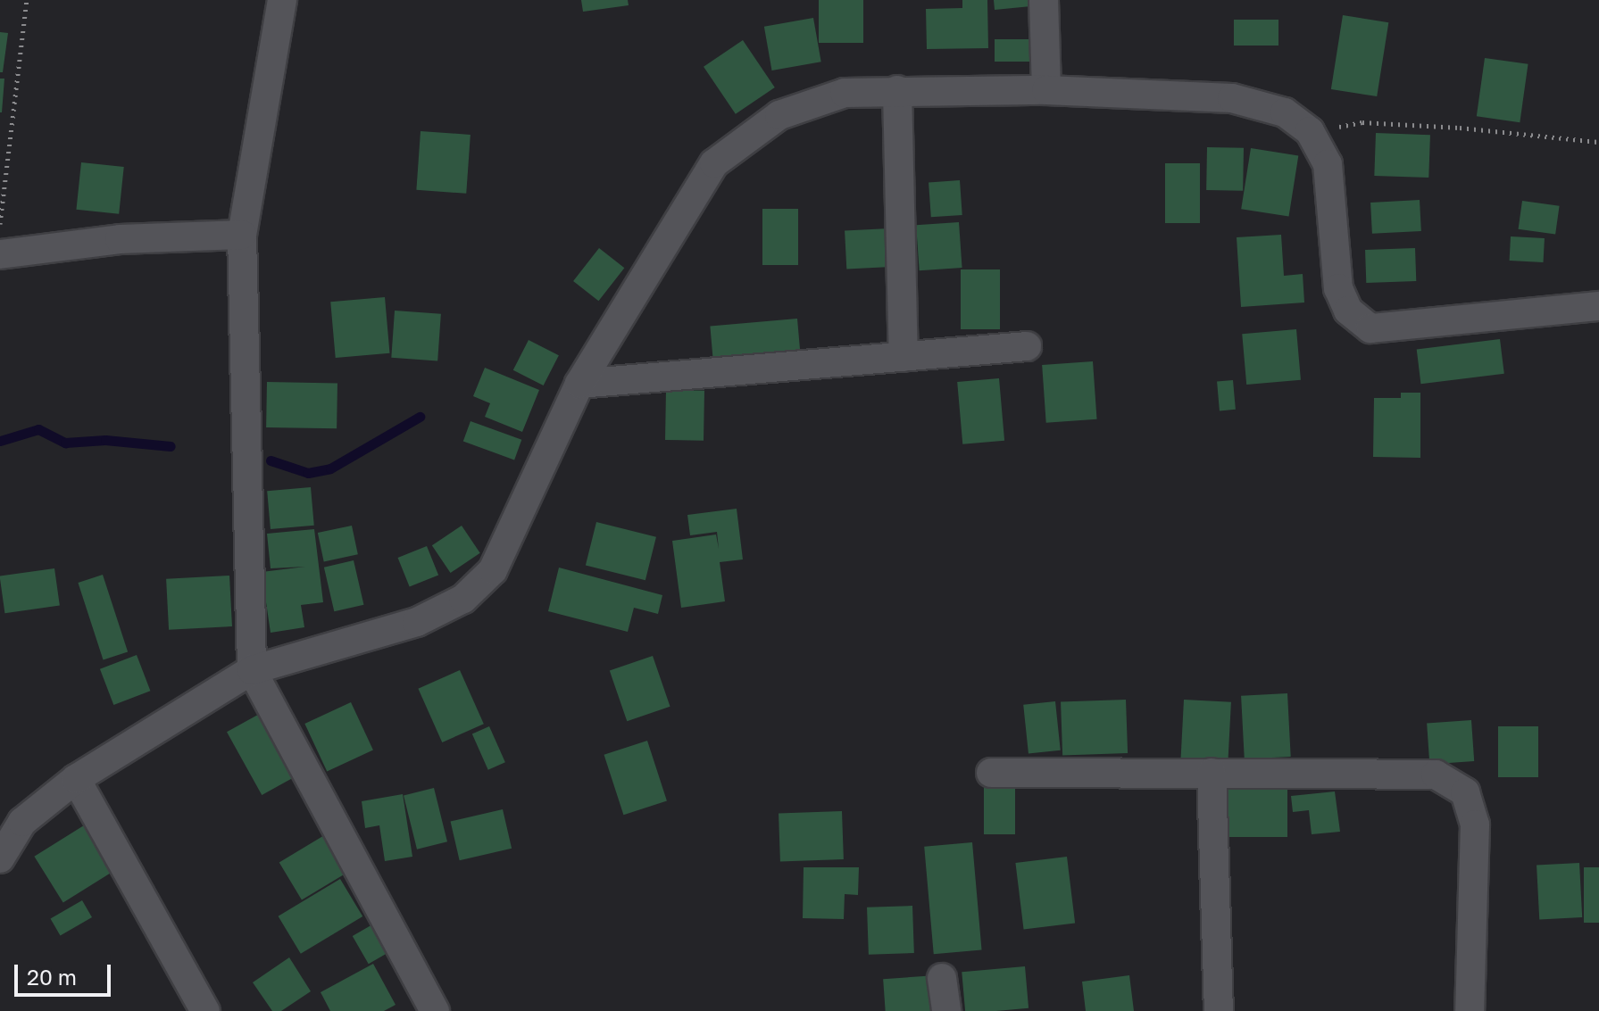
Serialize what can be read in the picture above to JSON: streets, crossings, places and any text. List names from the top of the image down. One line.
{"scale_bar":"20 m"}
